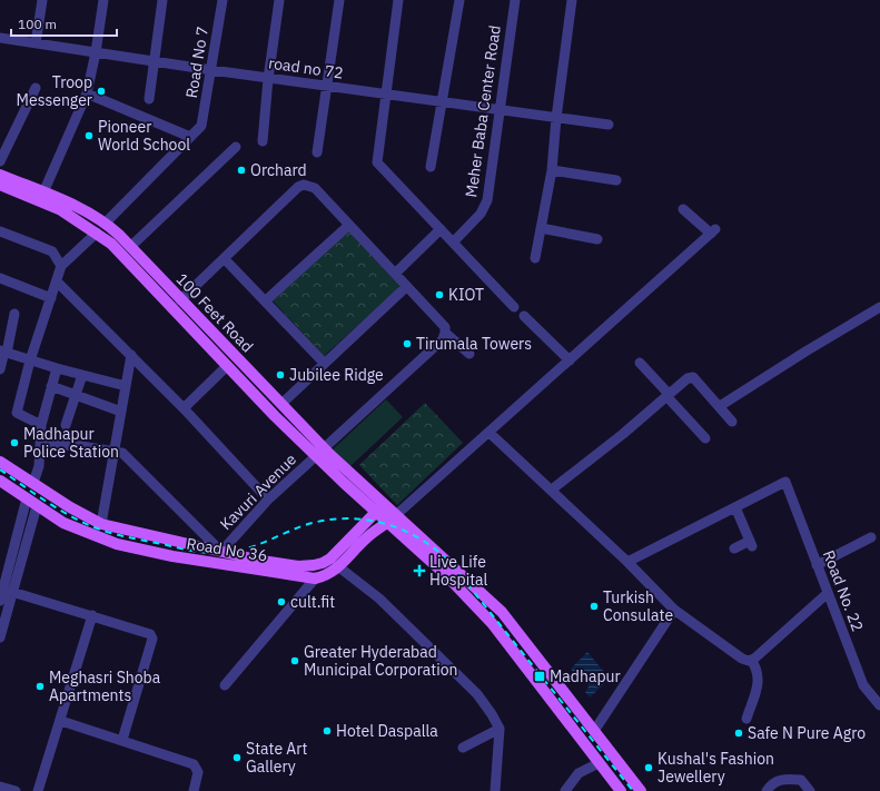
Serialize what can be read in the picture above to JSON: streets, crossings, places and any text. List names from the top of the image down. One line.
{"streets":{"main road":["100 Feet Road","Road No 36"],"street":["Road No 7","road no 72","Meher Baba Center Road","Kavuri Avenue","Road No. 22"]},"crossings":[["Road No 7","road no 72"],["Road No 7","100 Feet Road"],["road no 72","Meher Baba Center Road"],["100 Feet Road","Kavuri Avenue"],["100 Feet Road","Road No 36"],["Kavuri Avenue","Road No 36"]],"places":{"other":["Troop Messenger","Pioneer World School","Orchard","KIOT","Tirumala Towers","Jubilee Ridge","Madhapur Police Station","cult.fit","Turkish Consulate","Greater Hyderabad Municipal Corporation","Meghasri Shoba Apartments","Hotel Daspalla","Safe N Pure Agro","State Art Gallery","Kushal's Fashion Jewellery"],"health":["Live Life Hospital"],"transit":["Madhapur"]},"scale_bar":"100 m"}
